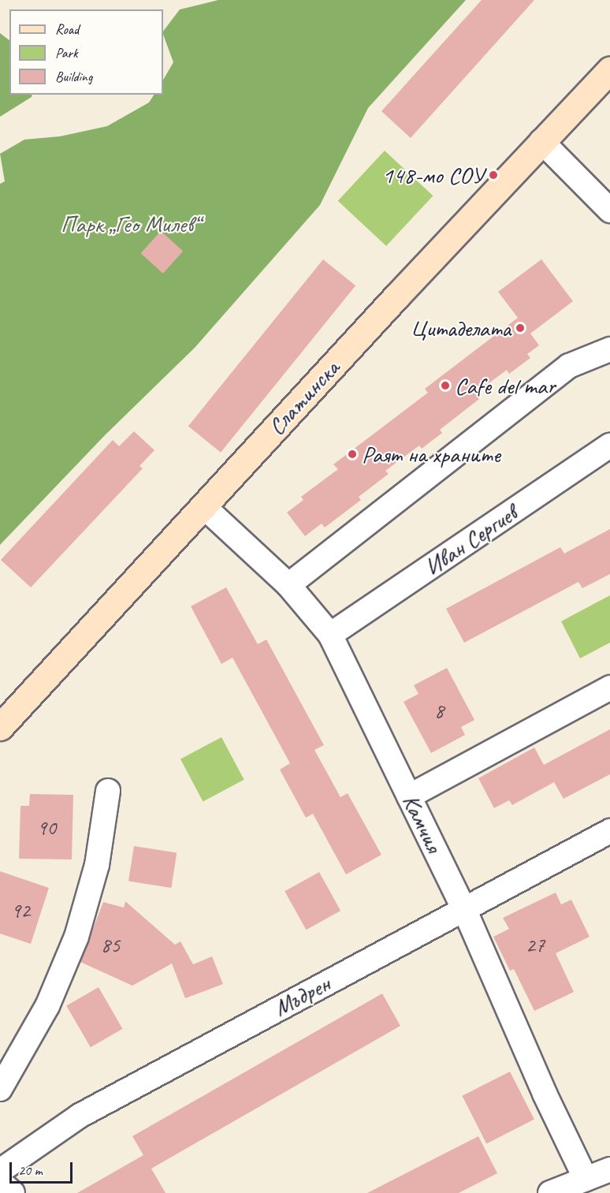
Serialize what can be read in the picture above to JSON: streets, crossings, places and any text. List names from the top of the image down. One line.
{"streets":{"street":["Слатинска","Иван Сергиев","Камчия","Мъдрен"]},"crossings":[["Слатинска","Камчия"],["Иван Сергиев","Камчия"],["Камчия","Мъдрен"]],"parks":["Парк „Гео Милев“"],"places":["148-мо СОУ","Цитаделата","Cafe del mar","Раят на храните"],"house_numbers":["8","90","92","85","27"],"legend":["Road","Park","Building"],"scale_bar":"20 m"}
